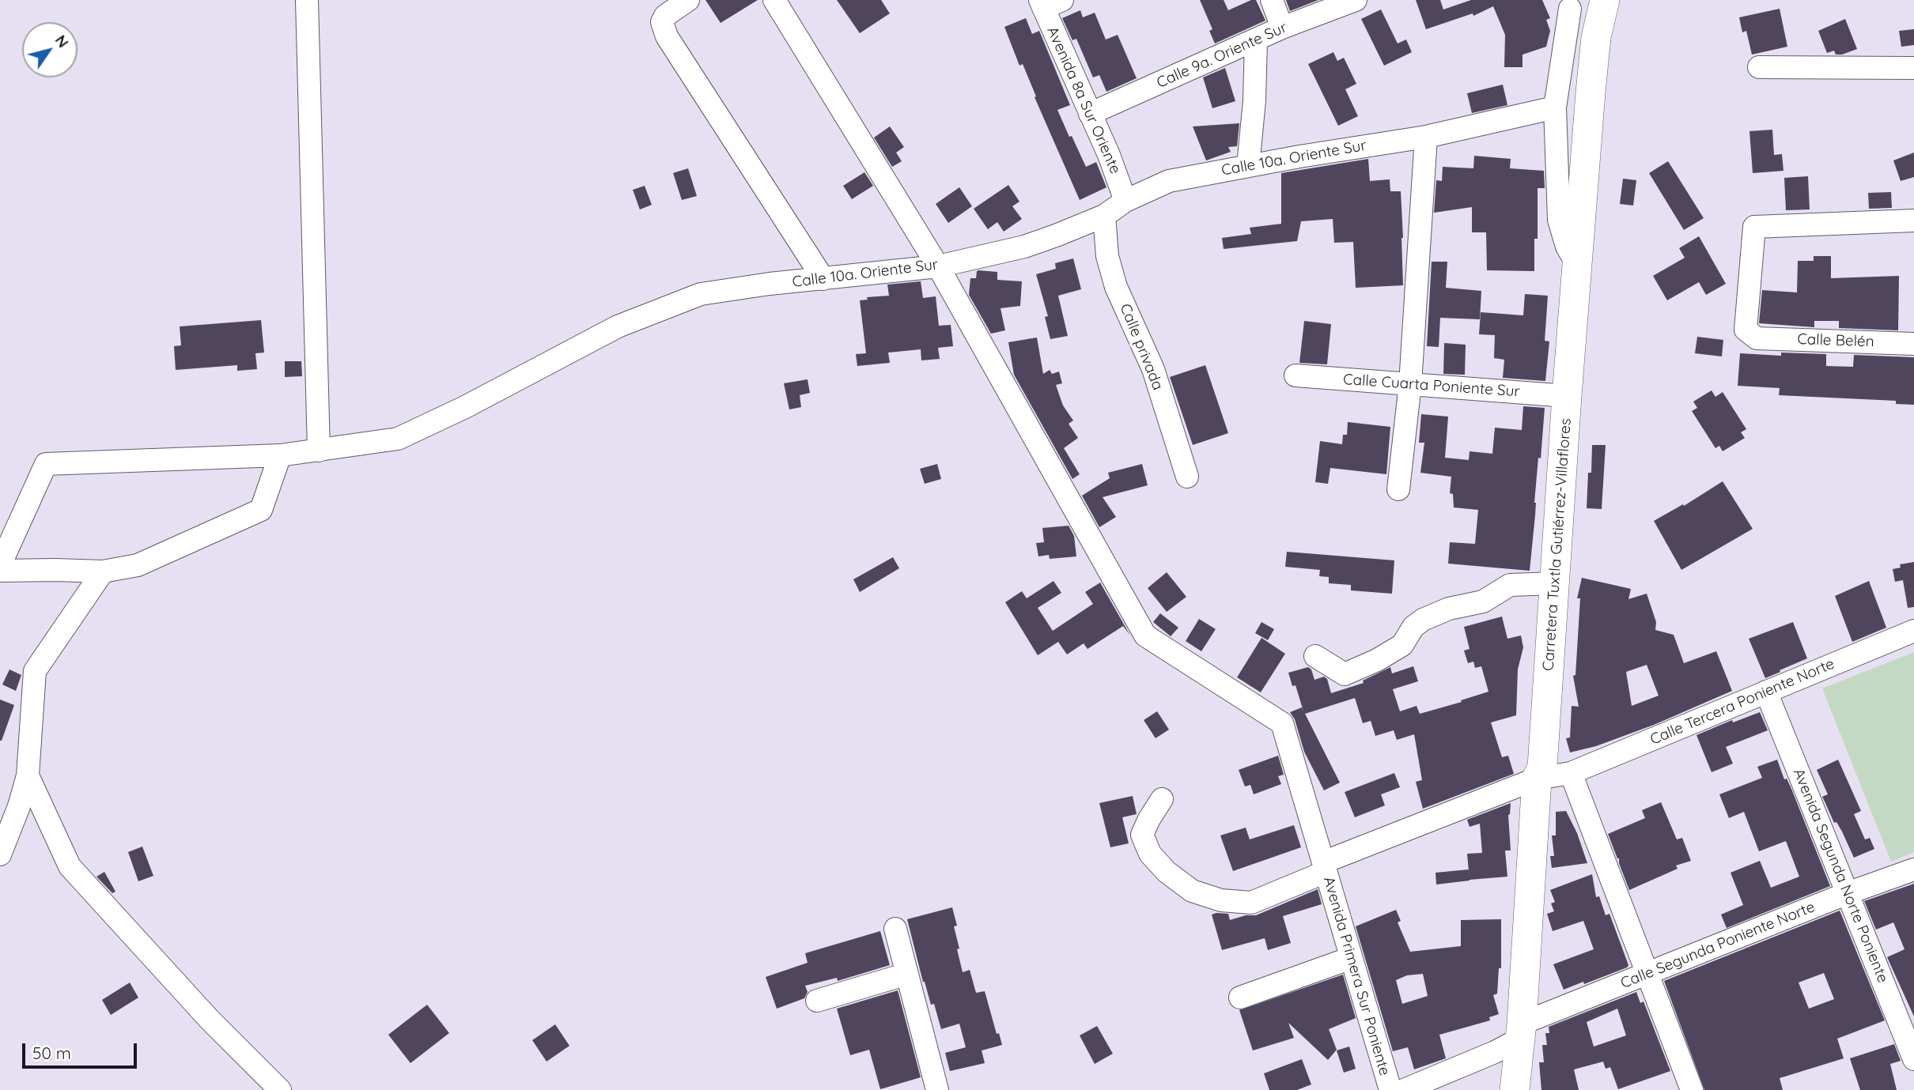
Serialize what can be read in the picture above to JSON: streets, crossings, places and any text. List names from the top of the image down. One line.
{"streets":{"main road":["Carretera Tuxtla Gutiérrez-Villaflores"],"street":["Calle 9a. Oriente Sur","Avenida 8a Sur Oriente","Calle 10a. Oriente Sur","Calle Belén","Calle privada","Calle Cuarta Poniente Sur","Calle Tercera Poniente Norte","Avenida Segunda Norte Poniente","Calle Segunda Poniente Norte","Avenida Primera Sur Poniente"]},"crossings":[["Calle 9a. Oriente Sur","Avenida 8a Sur Oriente"],["Avenida 8a Sur Oriente","Calle 10a. Oriente Sur"],["Calle 10a. Oriente Sur","Calle privada"],["Calle 10a. Oriente Sur","Avenida Primera Sur Poniente"],["Calle Cuarta Poniente Sur","Carretera Tuxtla Gutiérrez-Villaflores"],["Carretera Tuxtla Gutiérrez-Villaflores","Calle Tercera Poniente Norte"],["Carretera Tuxtla Gutiérrez-Villaflores","Calle Segunda Poniente Norte"],["Calle Tercera Poniente Norte","Avenida Segunda Norte Poniente"],["Calle Tercera Poniente Norte","Avenida Primera Sur Poniente"],["Avenida Segunda Norte Poniente","Calle Segunda Poniente Norte"]],"scale_bar":"50 m","north":"top right"}
